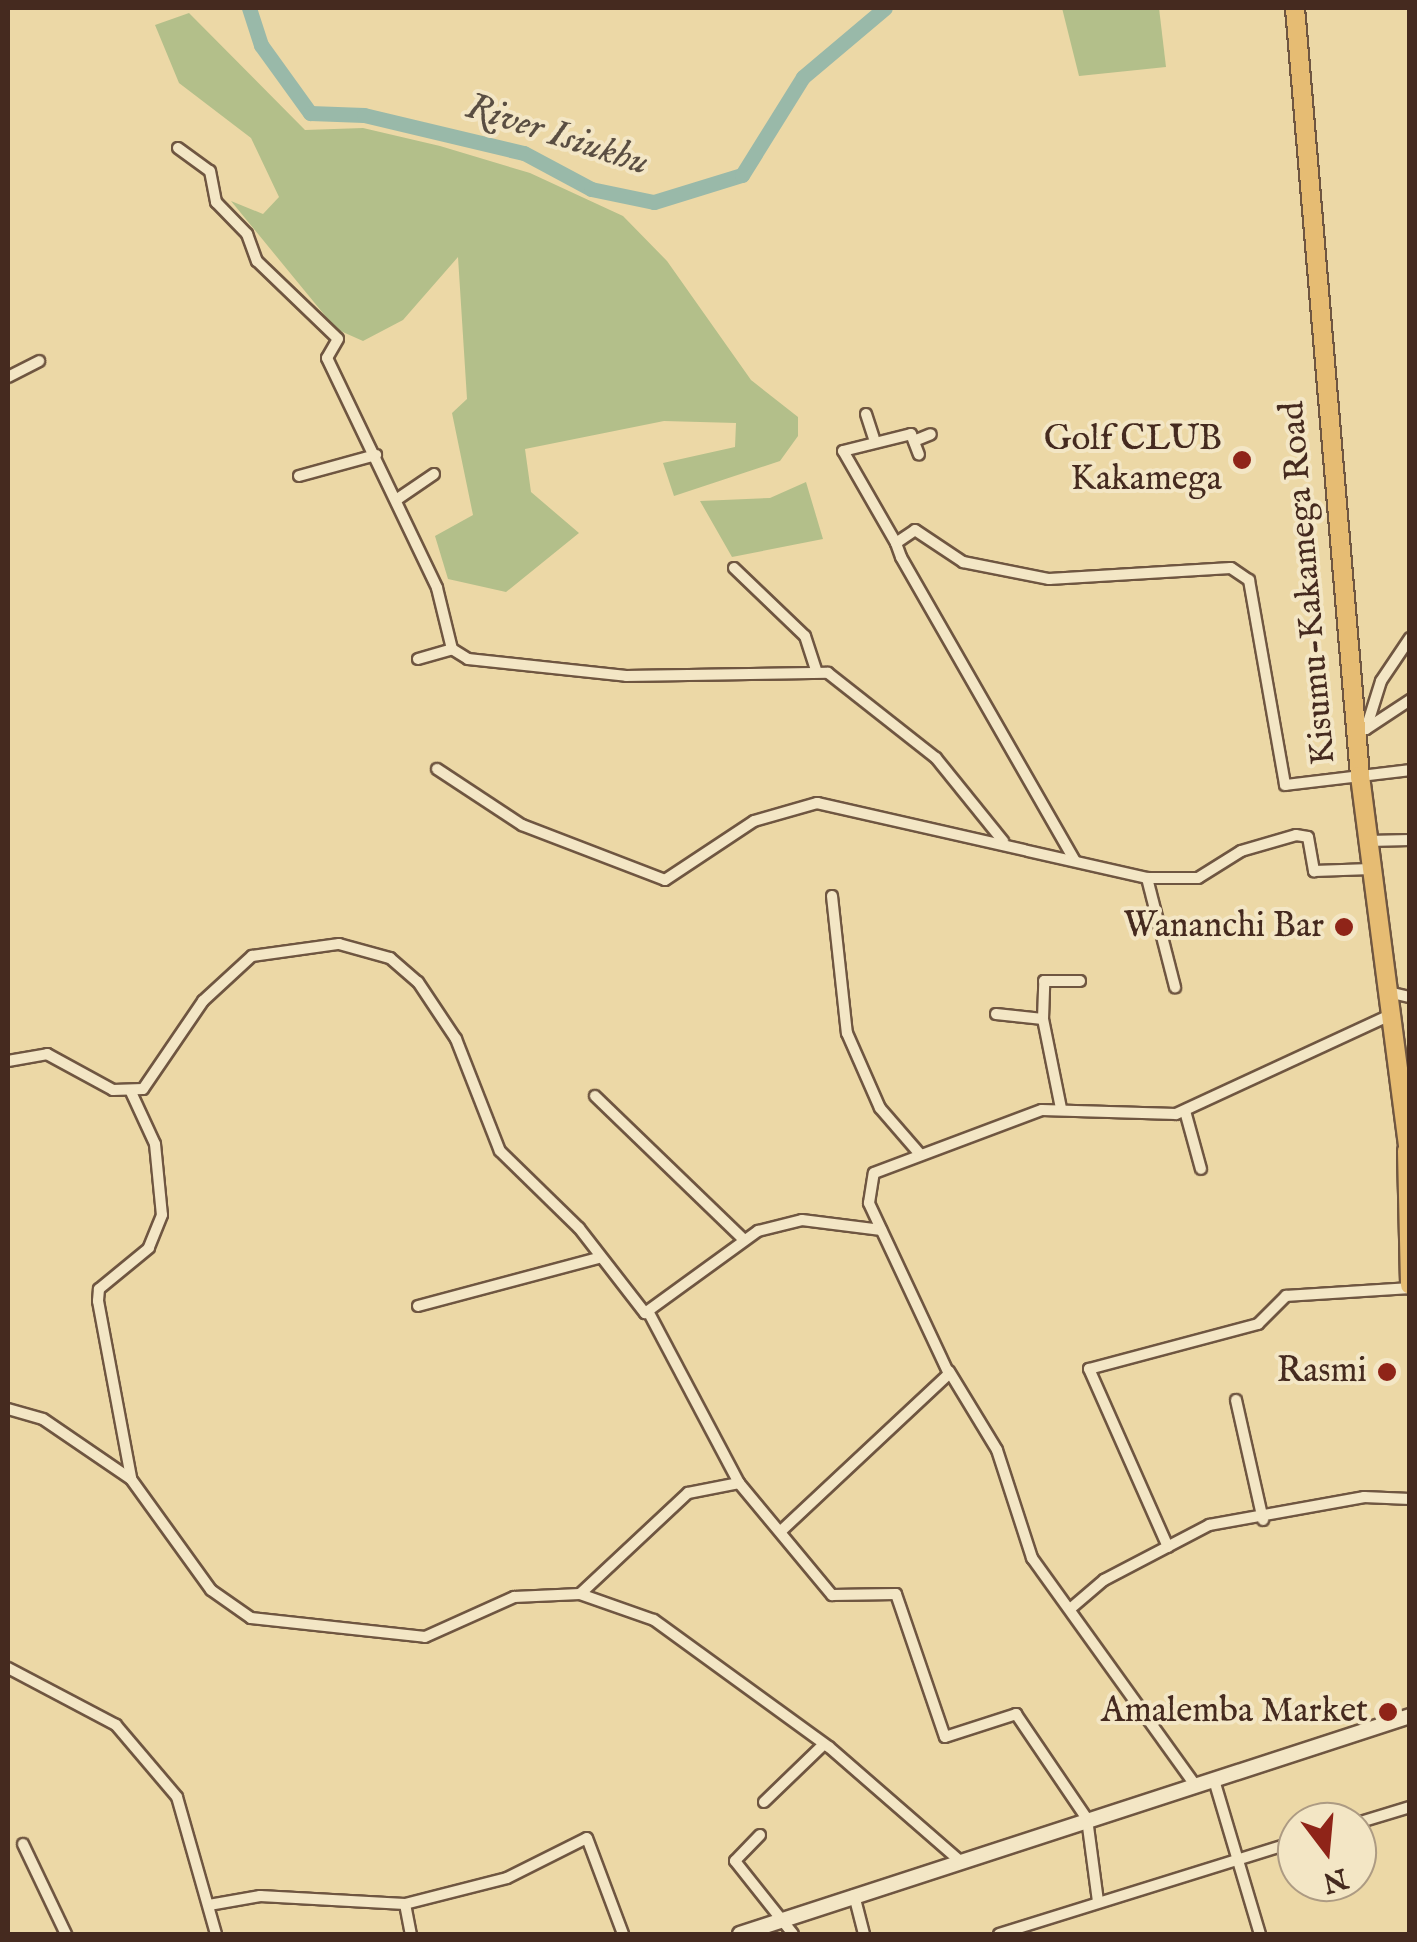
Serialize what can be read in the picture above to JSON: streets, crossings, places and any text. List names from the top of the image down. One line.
{"streets":{"highway":["Kisumu-Kakamega Road"]},"water":["River Isiukhu"],"places":["Golf CLUB Kakamega","Wananchi Bar","Rasmi","Amalemba Market"],"north":"bottom"}
